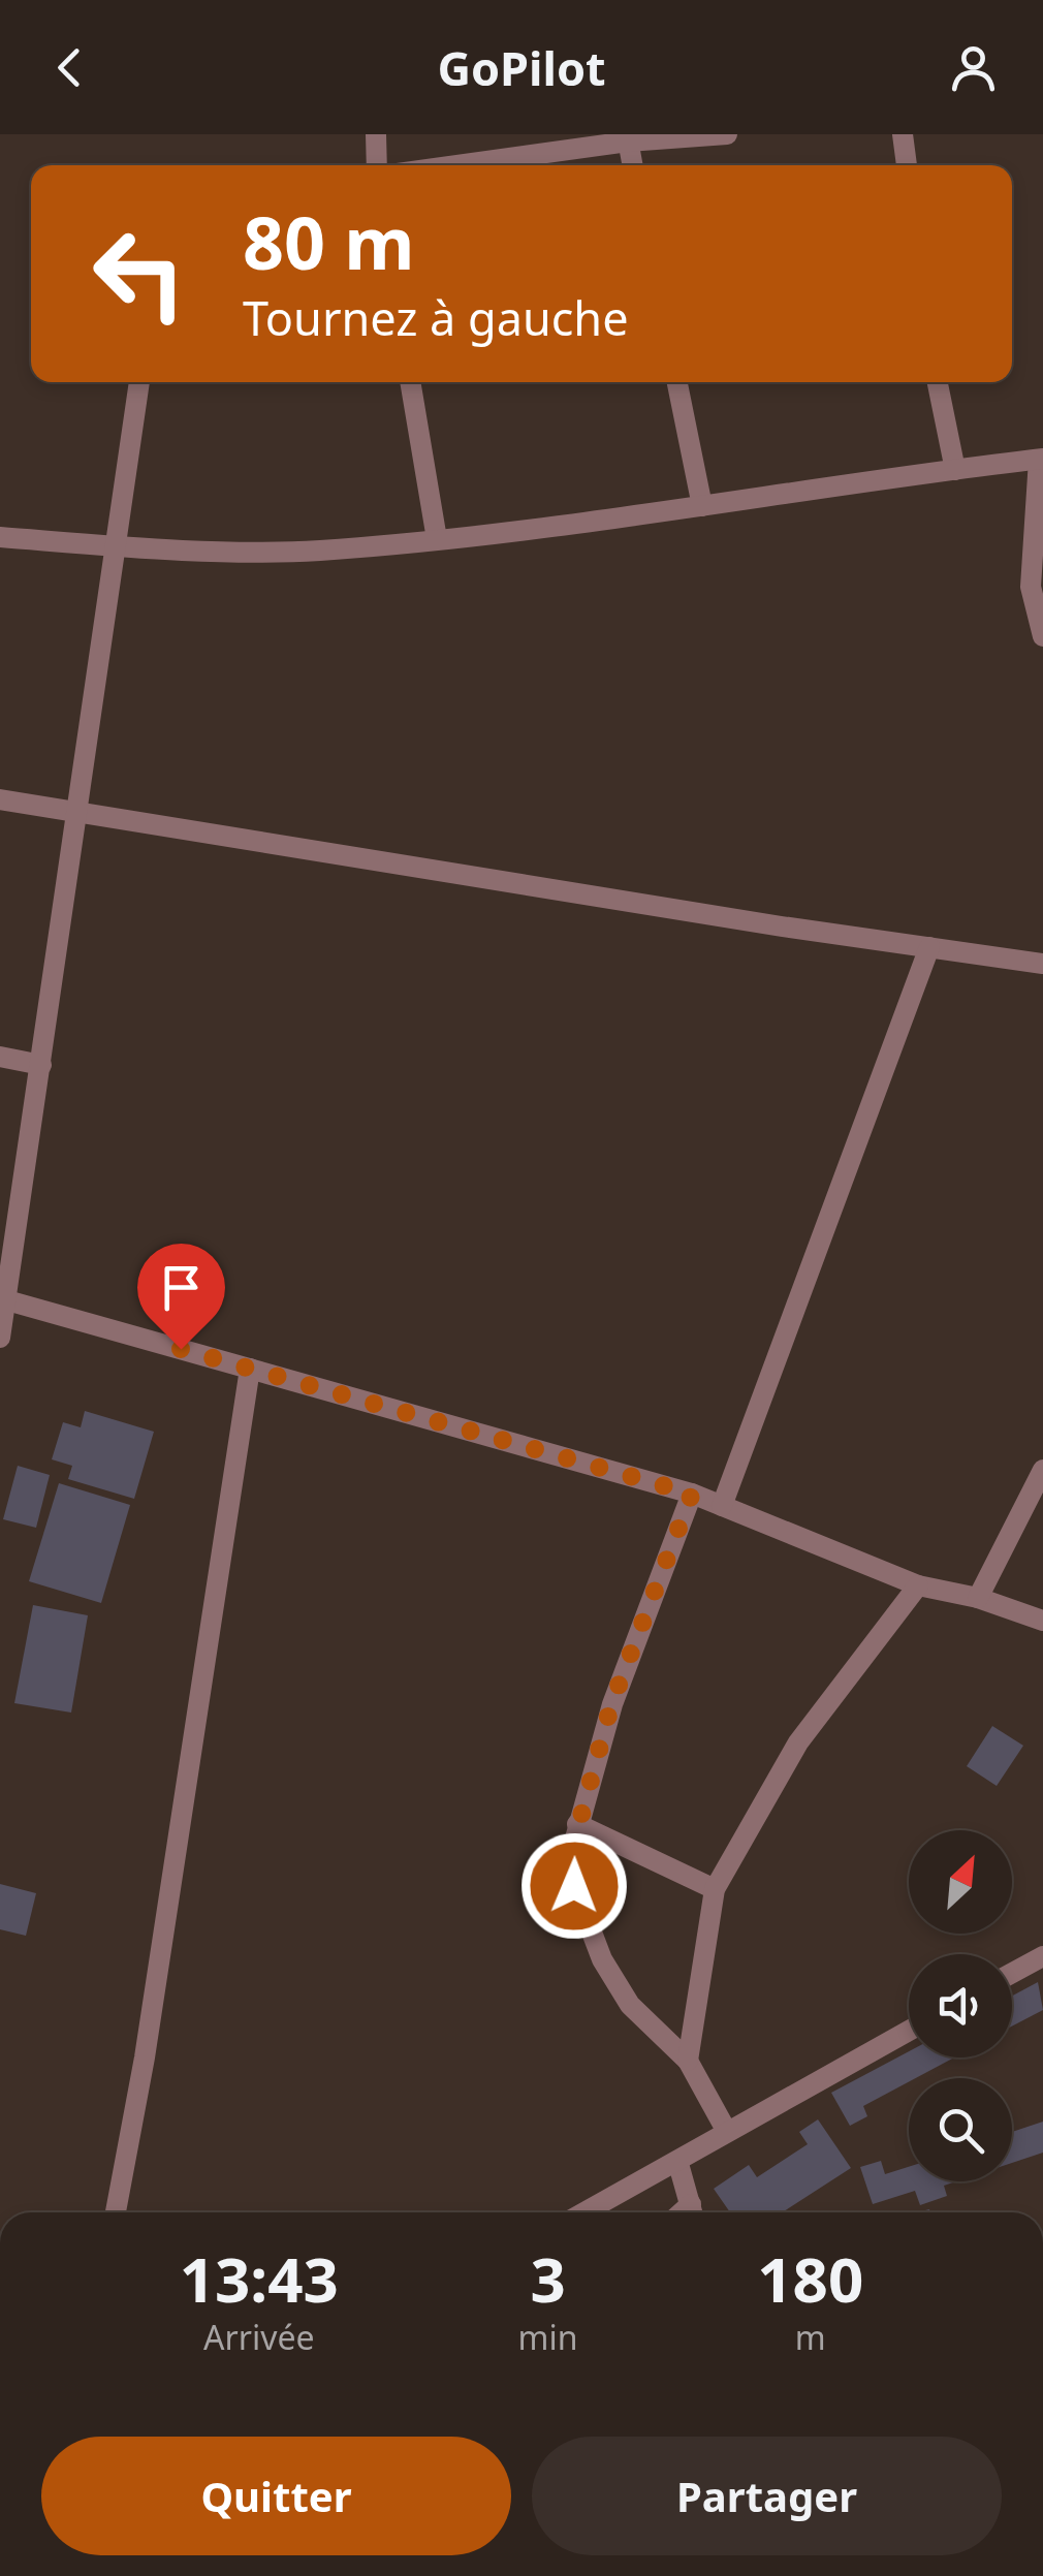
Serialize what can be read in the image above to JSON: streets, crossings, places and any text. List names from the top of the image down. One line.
{"north":"top right","page":{"header":"GoPilot","turn":["80 m","Tournez à gauche"],"eta":["13:43","Arrivée","3","min","180","m"],"buttons":["Quitter","Partager"]}}
